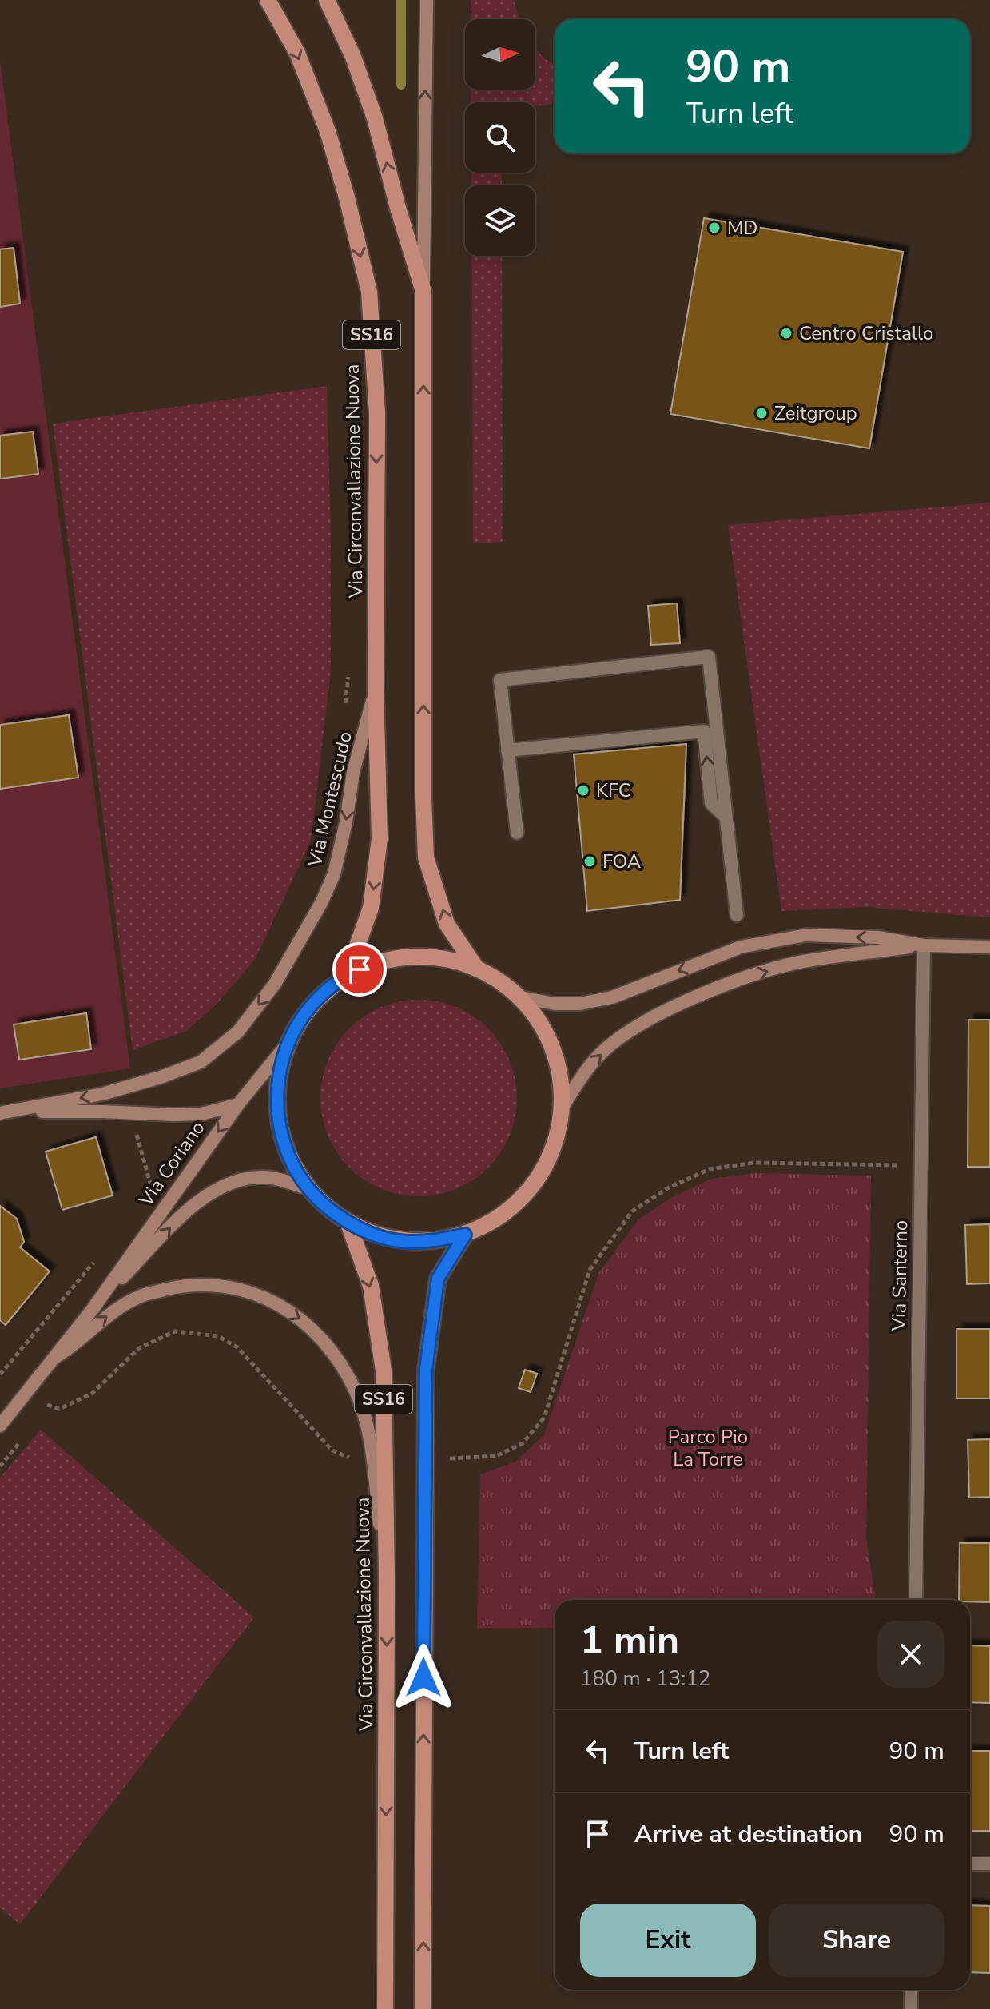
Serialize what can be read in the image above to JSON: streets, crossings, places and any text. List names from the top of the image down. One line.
{"streets":{"main road":["SS16","Via Circonvallazione Nuova"],"street":["Via Montescudo","Via Coriano","Via Santerno"]},"crossings":[["SS16","Via Circonvallazione Nuova"],["SS16","Via Coriano"],["Via Circonvallazione Nuova","Via Montescudo"],["Via Circonvallazione Nuova","Via Coriano"],["Via Montescudo","Via Coriano"]],"one_way":["Via Montescudo"],"parks":["Parco Pio La Torre"],"places":["MD","Centro Cristallo","Zeitgroup","KFC","FOA"],"north":"right","page":{"turn":["90 m","Turn left"],"heading":["1 min","180 m · 13:12"],"list":[{"name":"Turn left","value":"90 m"},{"name":"Arrive at destination","value":"90 m"}],"buttons":["Exit","Share"]}}
